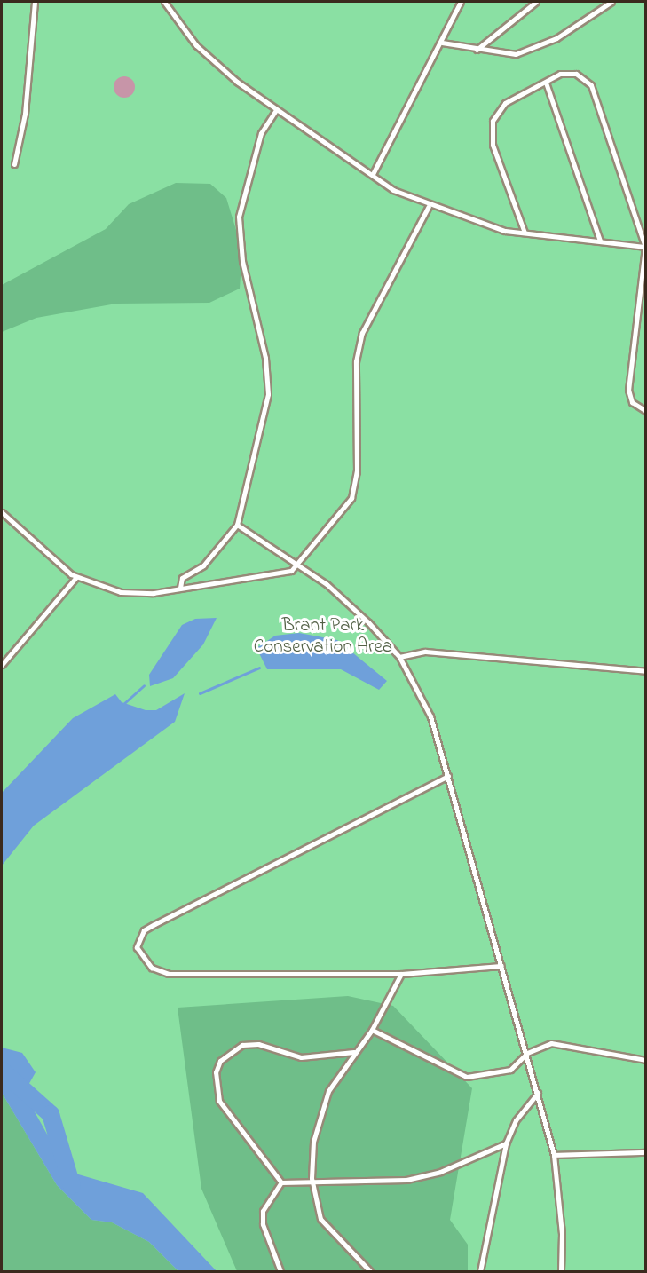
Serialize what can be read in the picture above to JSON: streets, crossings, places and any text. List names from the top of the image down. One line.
{"parks":["Brant Park Conservation Area"]}
